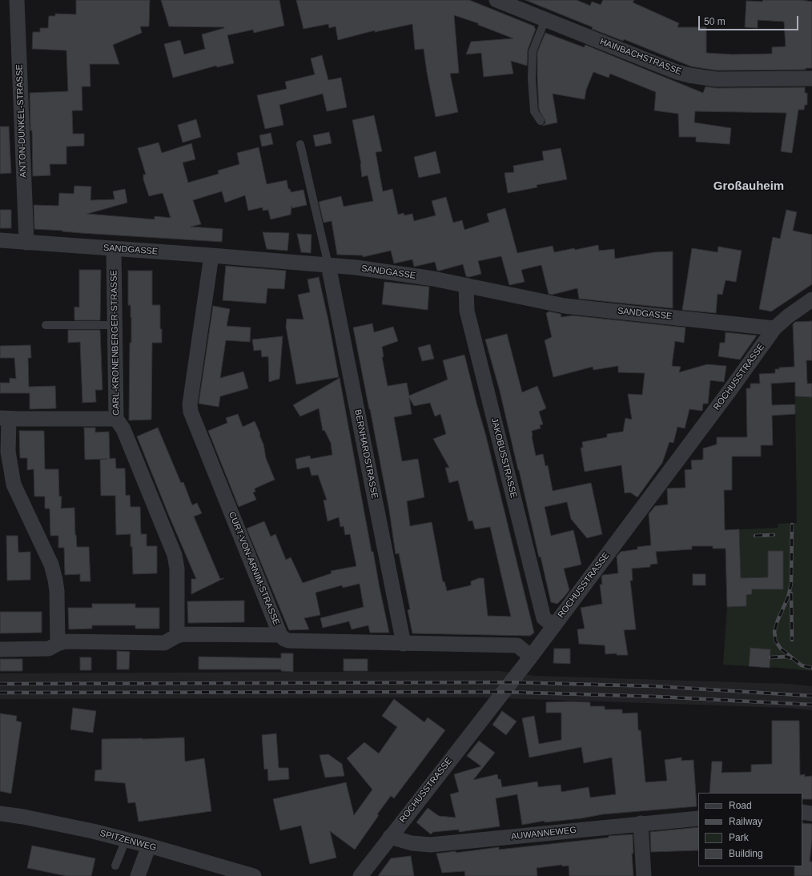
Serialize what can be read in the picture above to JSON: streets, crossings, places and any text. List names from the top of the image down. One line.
{"streets":{"street":["HAINBACHSTRASSE","ANTON-DUNKEL-STRASSE","SANDGASSE","CARL-KRONENBERGER-STRASSE","ROCHUSSTRASSE","BERNHARDSTRASSE","JAKOBUSSTRASSE","CURT-VON-ARNIM-STRASSE","AUWANNEWEG","SPITZENWEG"]},"crossings":[["ANTON-DUNKEL-STRASSE","SANDGASSE"],["SANDGASSE","CARL-KRONENBERGER-STRASSE"],["SANDGASSE","ROCHUSSTRASSE"],["SANDGASSE","BERNHARDSTRASSE"],["SANDGASSE","JAKOBUSSTRASSE"],["SANDGASSE","CURT-VON-ARNIM-STRASSE"],["ROCHUSSTRASSE","JAKOBUSSTRASSE"],["ROCHUSSTRASSE","CURT-VON-ARNIM-STRASSE"],["ROCHUSSTRASSE","AUWANNEWEG"],["BERNHARDSTRASSE","CURT-VON-ARNIM-STRASSE"]],"districts":["Großauheim"],"legend":["Road","Railway","Park","Building"],"scale_bar":"50 m"}
